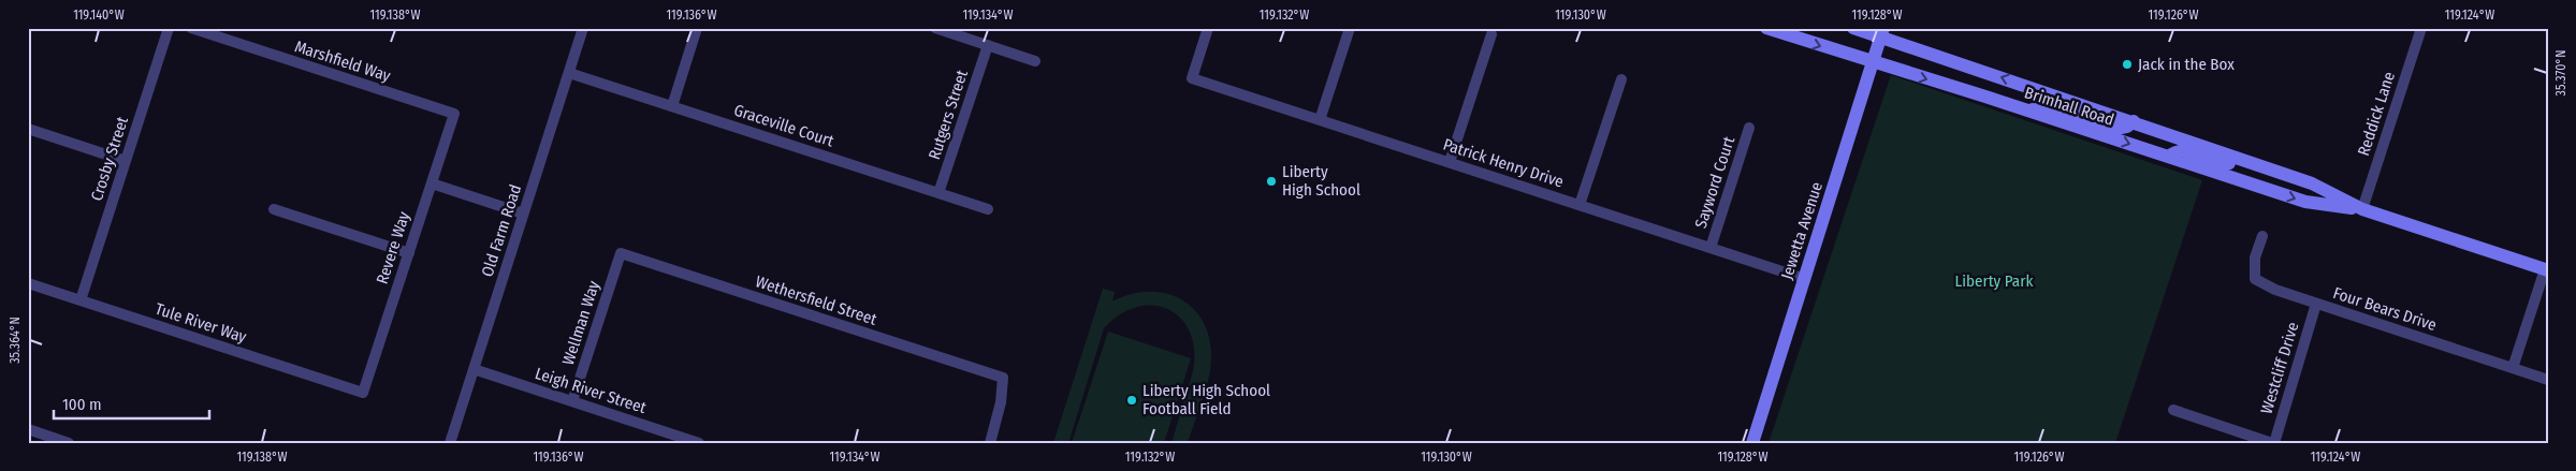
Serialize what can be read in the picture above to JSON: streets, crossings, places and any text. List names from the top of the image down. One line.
{"streets":{"street":["Marshfield Way","Brimhall Road","Reddick Lane","Rutgers Street","Graceville Court","Crosby Street","Patrick Henry Drive","Sayword Court","Old Farm Road","Jewetta Avenue","Revere Way","Wethersfield Street","Four Bears Drive","Tule River Way","Wellman Way","Westcliff Drive","Leigh River Street"]},"crossings":[["Marshfield Way","Revere Way"],["Brimhall Road","Reddick Lane"],["Brimhall Road","Jewetta Avenue"],["Rutgers Street","Graceville Court"],["Graceville Court","Old Farm Road"],["Crosby Street","Tule River Way"],["Patrick Henry Drive","Sayword Court"],["Patrick Henry Drive","Jewetta Avenue"],["Old Farm Road","Leigh River Street"],["Revere Way","Tule River Way"],["Wethersfield Street","Wellman Way"],["Four Bears Drive","Westcliff Drive"],["Wellman Way","Leigh River Street"]],"parks":["Liberty Park"],"places":["Jack in the Box","Liberty High School","Liberty High School Football Field"],"scale_bar":"100 m","coordinates":["119.140°W","119.138°W","119.136°W","119.134°W","119.132°W","119.130°W","119.128°W","119.126°W","119.124°W","35.370°N","35.364°N"]}
